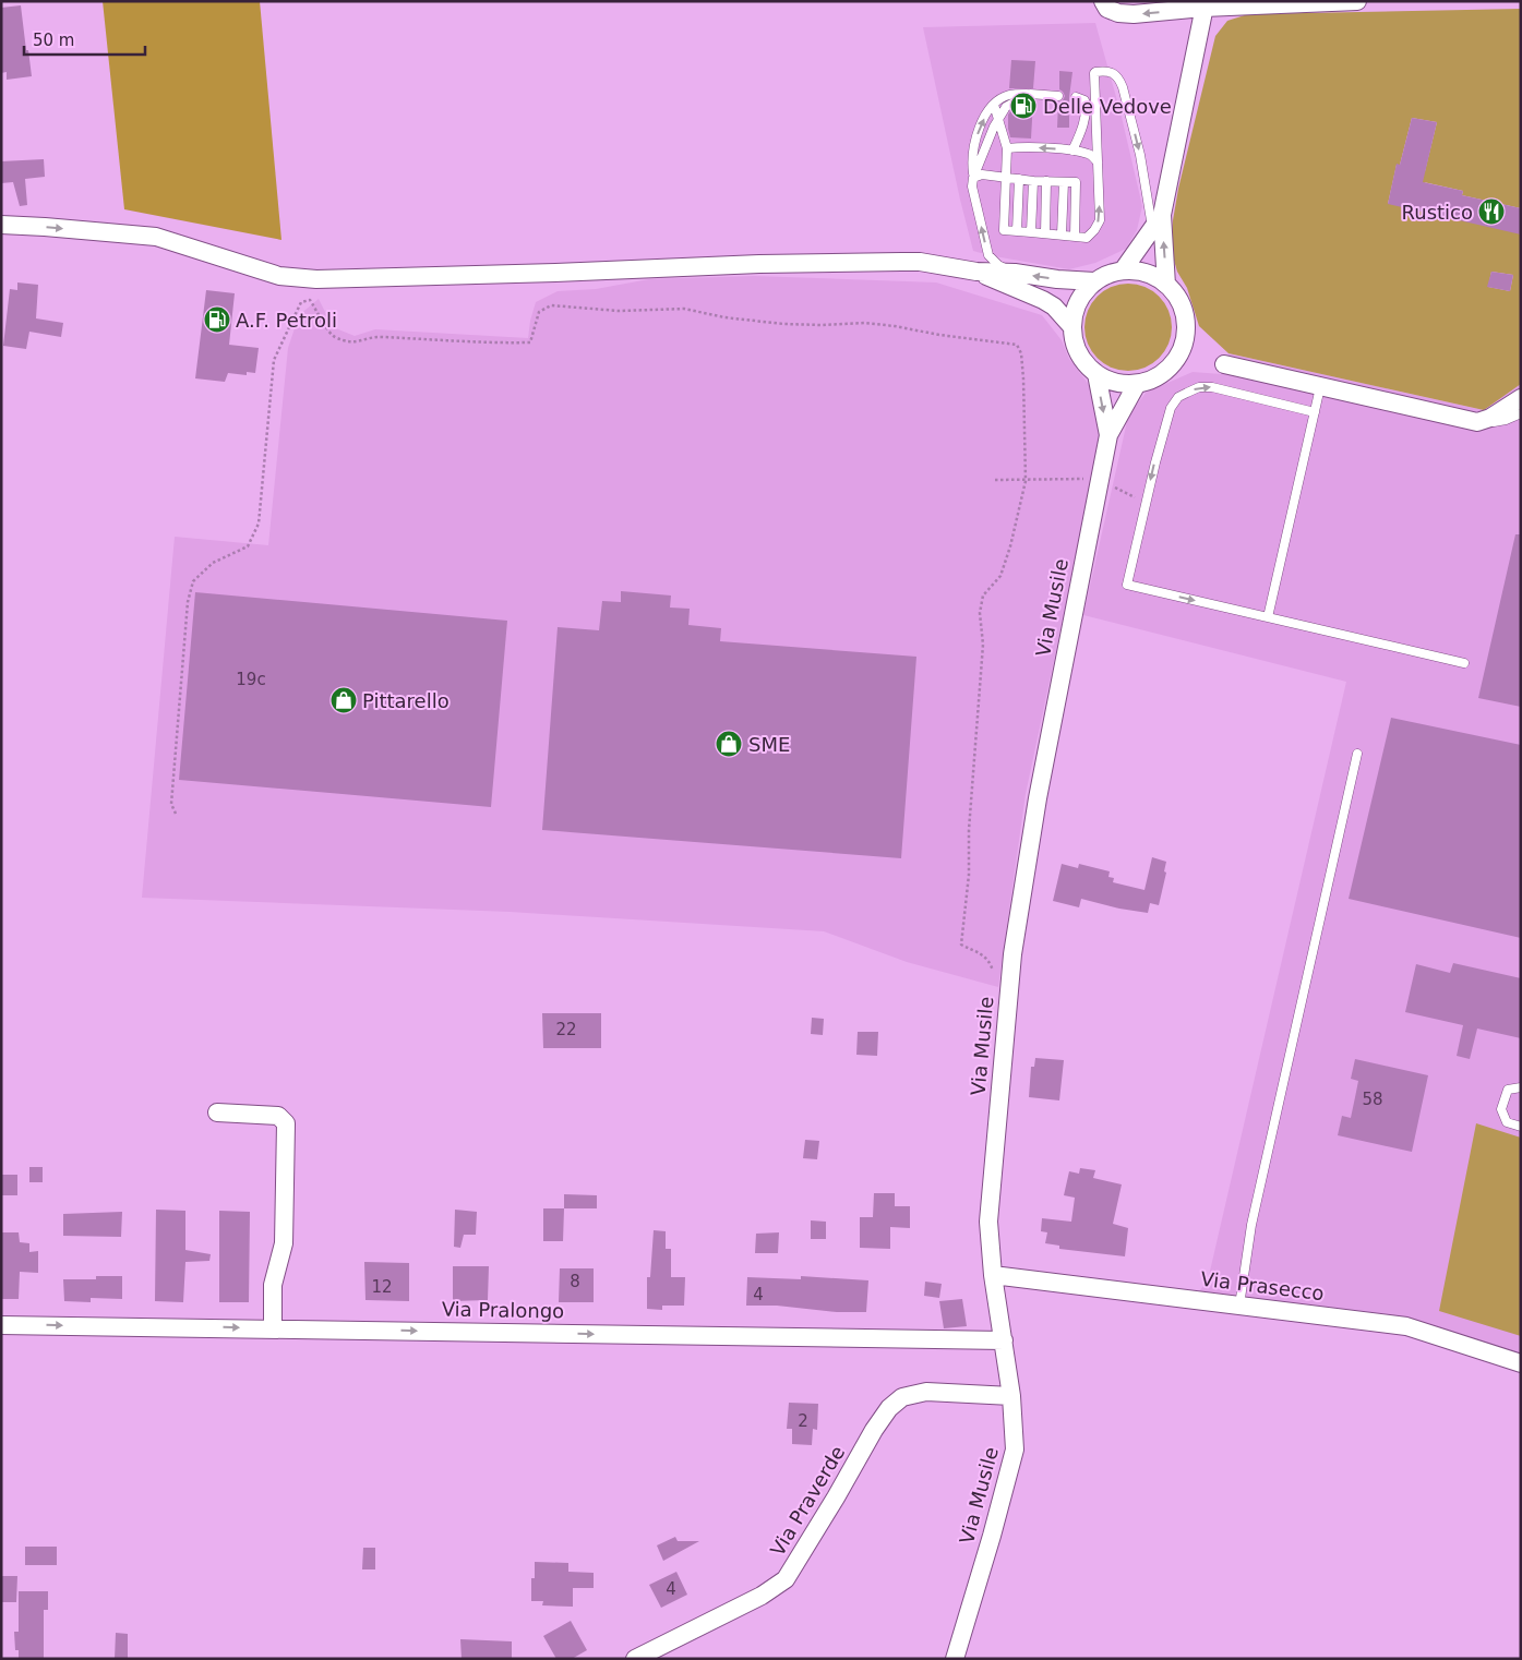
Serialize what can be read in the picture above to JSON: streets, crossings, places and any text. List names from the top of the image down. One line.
{"streets":{"street":["Via Musile","Via Prasecco","Via Pralongo","Via Praverde"]},"crossings":[["Via Musile","Via Prasecco"],["Via Musile","Via Pralongo"],["Via Musile","Via Praverde"]],"one_way":["Via Pralongo"],"places":{"fuel station":["Delle Vedove","A.F. Petroli"],"restaurant":["Rustico"],"shop":["Pittarello","SME"]},"house_numbers":["19c","22","58","8","12","4","2","4"],"scale_bar":"50 m"}
